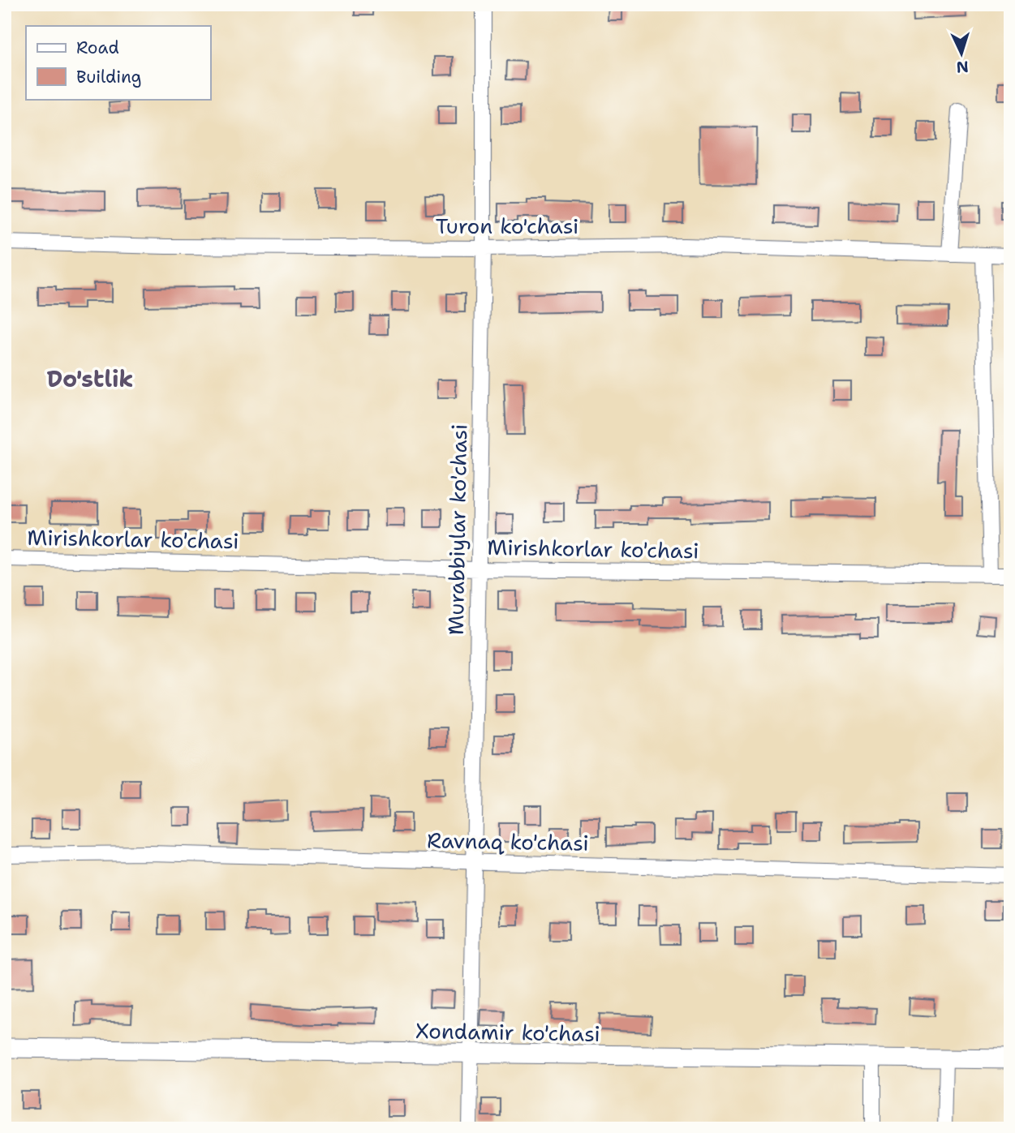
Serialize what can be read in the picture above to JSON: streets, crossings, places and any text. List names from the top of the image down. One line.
{"streets":{"main road":["Xondamir ko'chasi"],"street":["Turon ko'chasi","Murabbiylar ko'chasi","Mirishkorlar ko'chasi","Ravnaq ko'chasi"]},"crossings":[["Turon ko'chasi","Murabbiylar ko'chasi"],["Murabbiylar ko'chasi","Mirishkorlar ko'chasi"],["Murabbiylar ko'chasi","Ravnaq ko'chasi"],["Murabbiylar ko'chasi","Xondamir ko'chasi"]],"districts":["Do'stlik"],"legend":["Road","Building"],"north":"bottom"}
